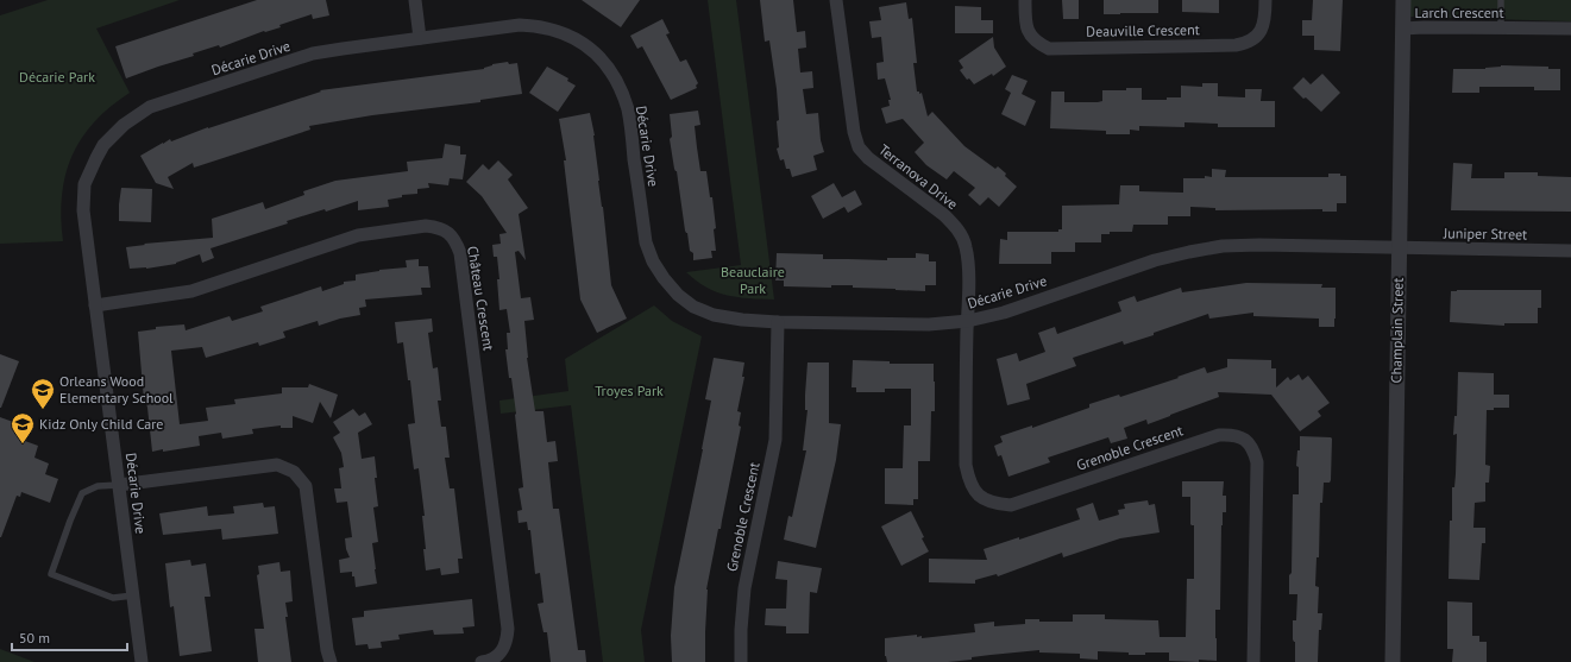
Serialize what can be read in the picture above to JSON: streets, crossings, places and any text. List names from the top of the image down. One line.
{"streets":{"street":["Larch Crescent","Deauville Crescent","Décarie Drive","Terranova Drive","Juniper Street","Château Crescent","Champlain Street","Grenoble Crescent"]},"crossings":[["Larch Crescent","Champlain Street"],["Décarie Drive","Terranova Drive"],["Décarie Drive","Juniper Street"],["Décarie Drive","Château Crescent"],["Décarie Drive","Champlain Street"],["Décarie Drive","Grenoble Crescent"],["Terranova Drive","Grenoble Crescent"],["Juniper Street","Champlain Street"]],"parks":["Décarie Park","Beauclaire Park","Troyes Park"],"places":{"school or university":["Orleans Wood Elementary School","Kidz Only Child Care"]},"scale_bar":"50 m"}
